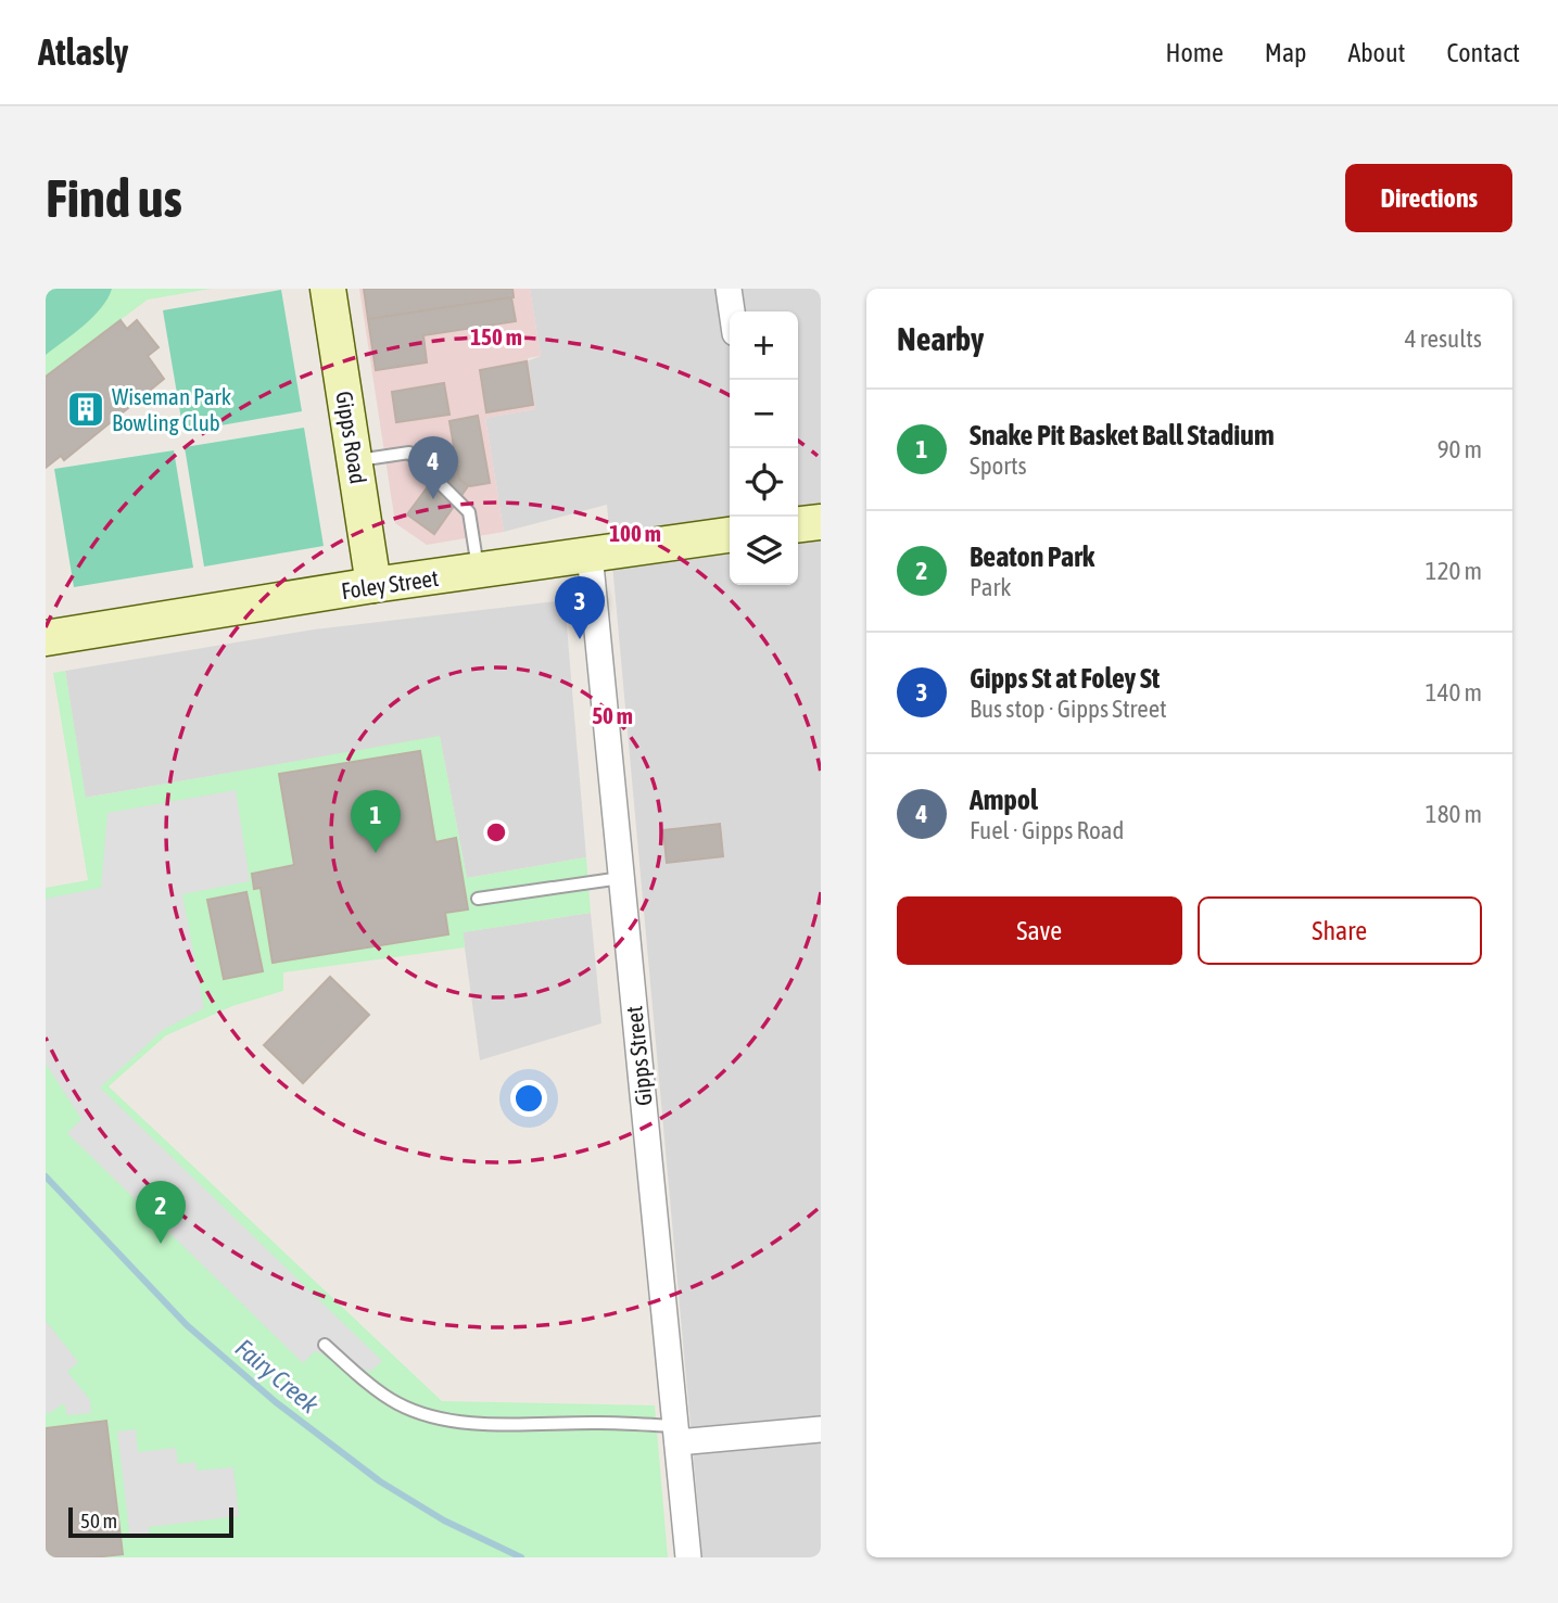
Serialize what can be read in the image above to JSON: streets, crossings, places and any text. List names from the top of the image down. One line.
{"streets":{"main road":["Gipps Road","Foley Street"],"street":["Gipps Street"]},"crossings":[["Gipps Road","Foley Street"],["Foley Street","Gipps Street"]],"water":["Fairy Creek"],"places":{"building":["Wiseman Park Bowling Club"]},"scale_bar":"50 m","page":{"header":"Atlasly","nav":["Home","Map","About","Contact"],"buttons":["Directions",["Save","Share"]],"title":"Find us","heading":["Nearby","4 results"],"map_buttons":["+","−"],"list":[{"mark":"1","name":"Snake Pit Basket Ball Stadium","note":"Sports","value":"90 m"},{"mark":"2","name":"Beaton Park","note":"Park","value":"120 m"},{"mark":"3","name":"Gipps St at Foley St","note":"Bus stop · Gipps Street","value":"140 m"},{"mark":"4","name":"Ampol","note":"Fuel · Gipps Road","value":"180 m"}],"pins":["4","3","1","2"],"scale":"50 m"},"rings":["150 m","100 m","50 m"]}
